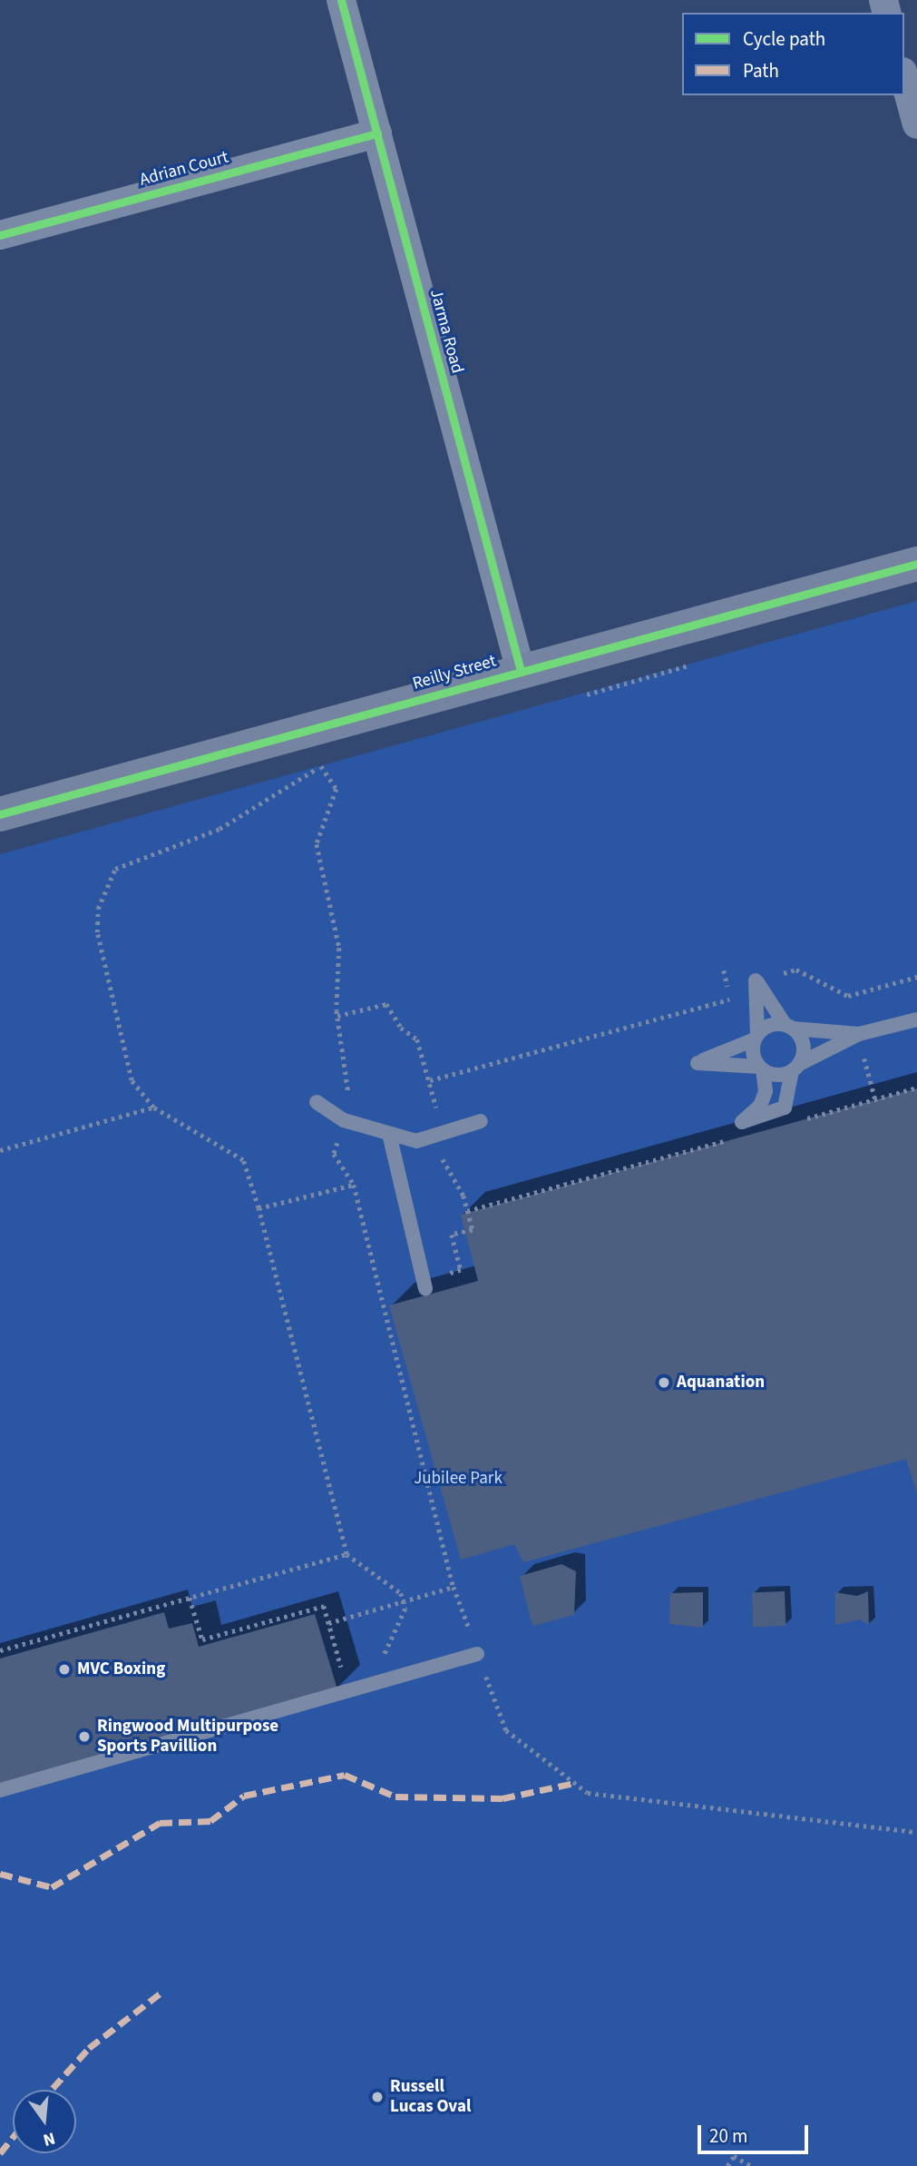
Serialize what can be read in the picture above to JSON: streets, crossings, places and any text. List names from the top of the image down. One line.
{"streets":{"street":["Adrian Court","Jarma Road","Reilly Street"]},"crossings":[["Adrian Court","Jarma Road"],["Jarma Road","Reilly Street"]],"parks":["Jubilee Park"],"places":["Aquanation","MVC Boxing","Ringwood Multipurpose Sports Pavillion","Russell Lucas Oval"],"legend":["Cycle path","Path"],"scale_bar":"20 m","north":"bottom"}
